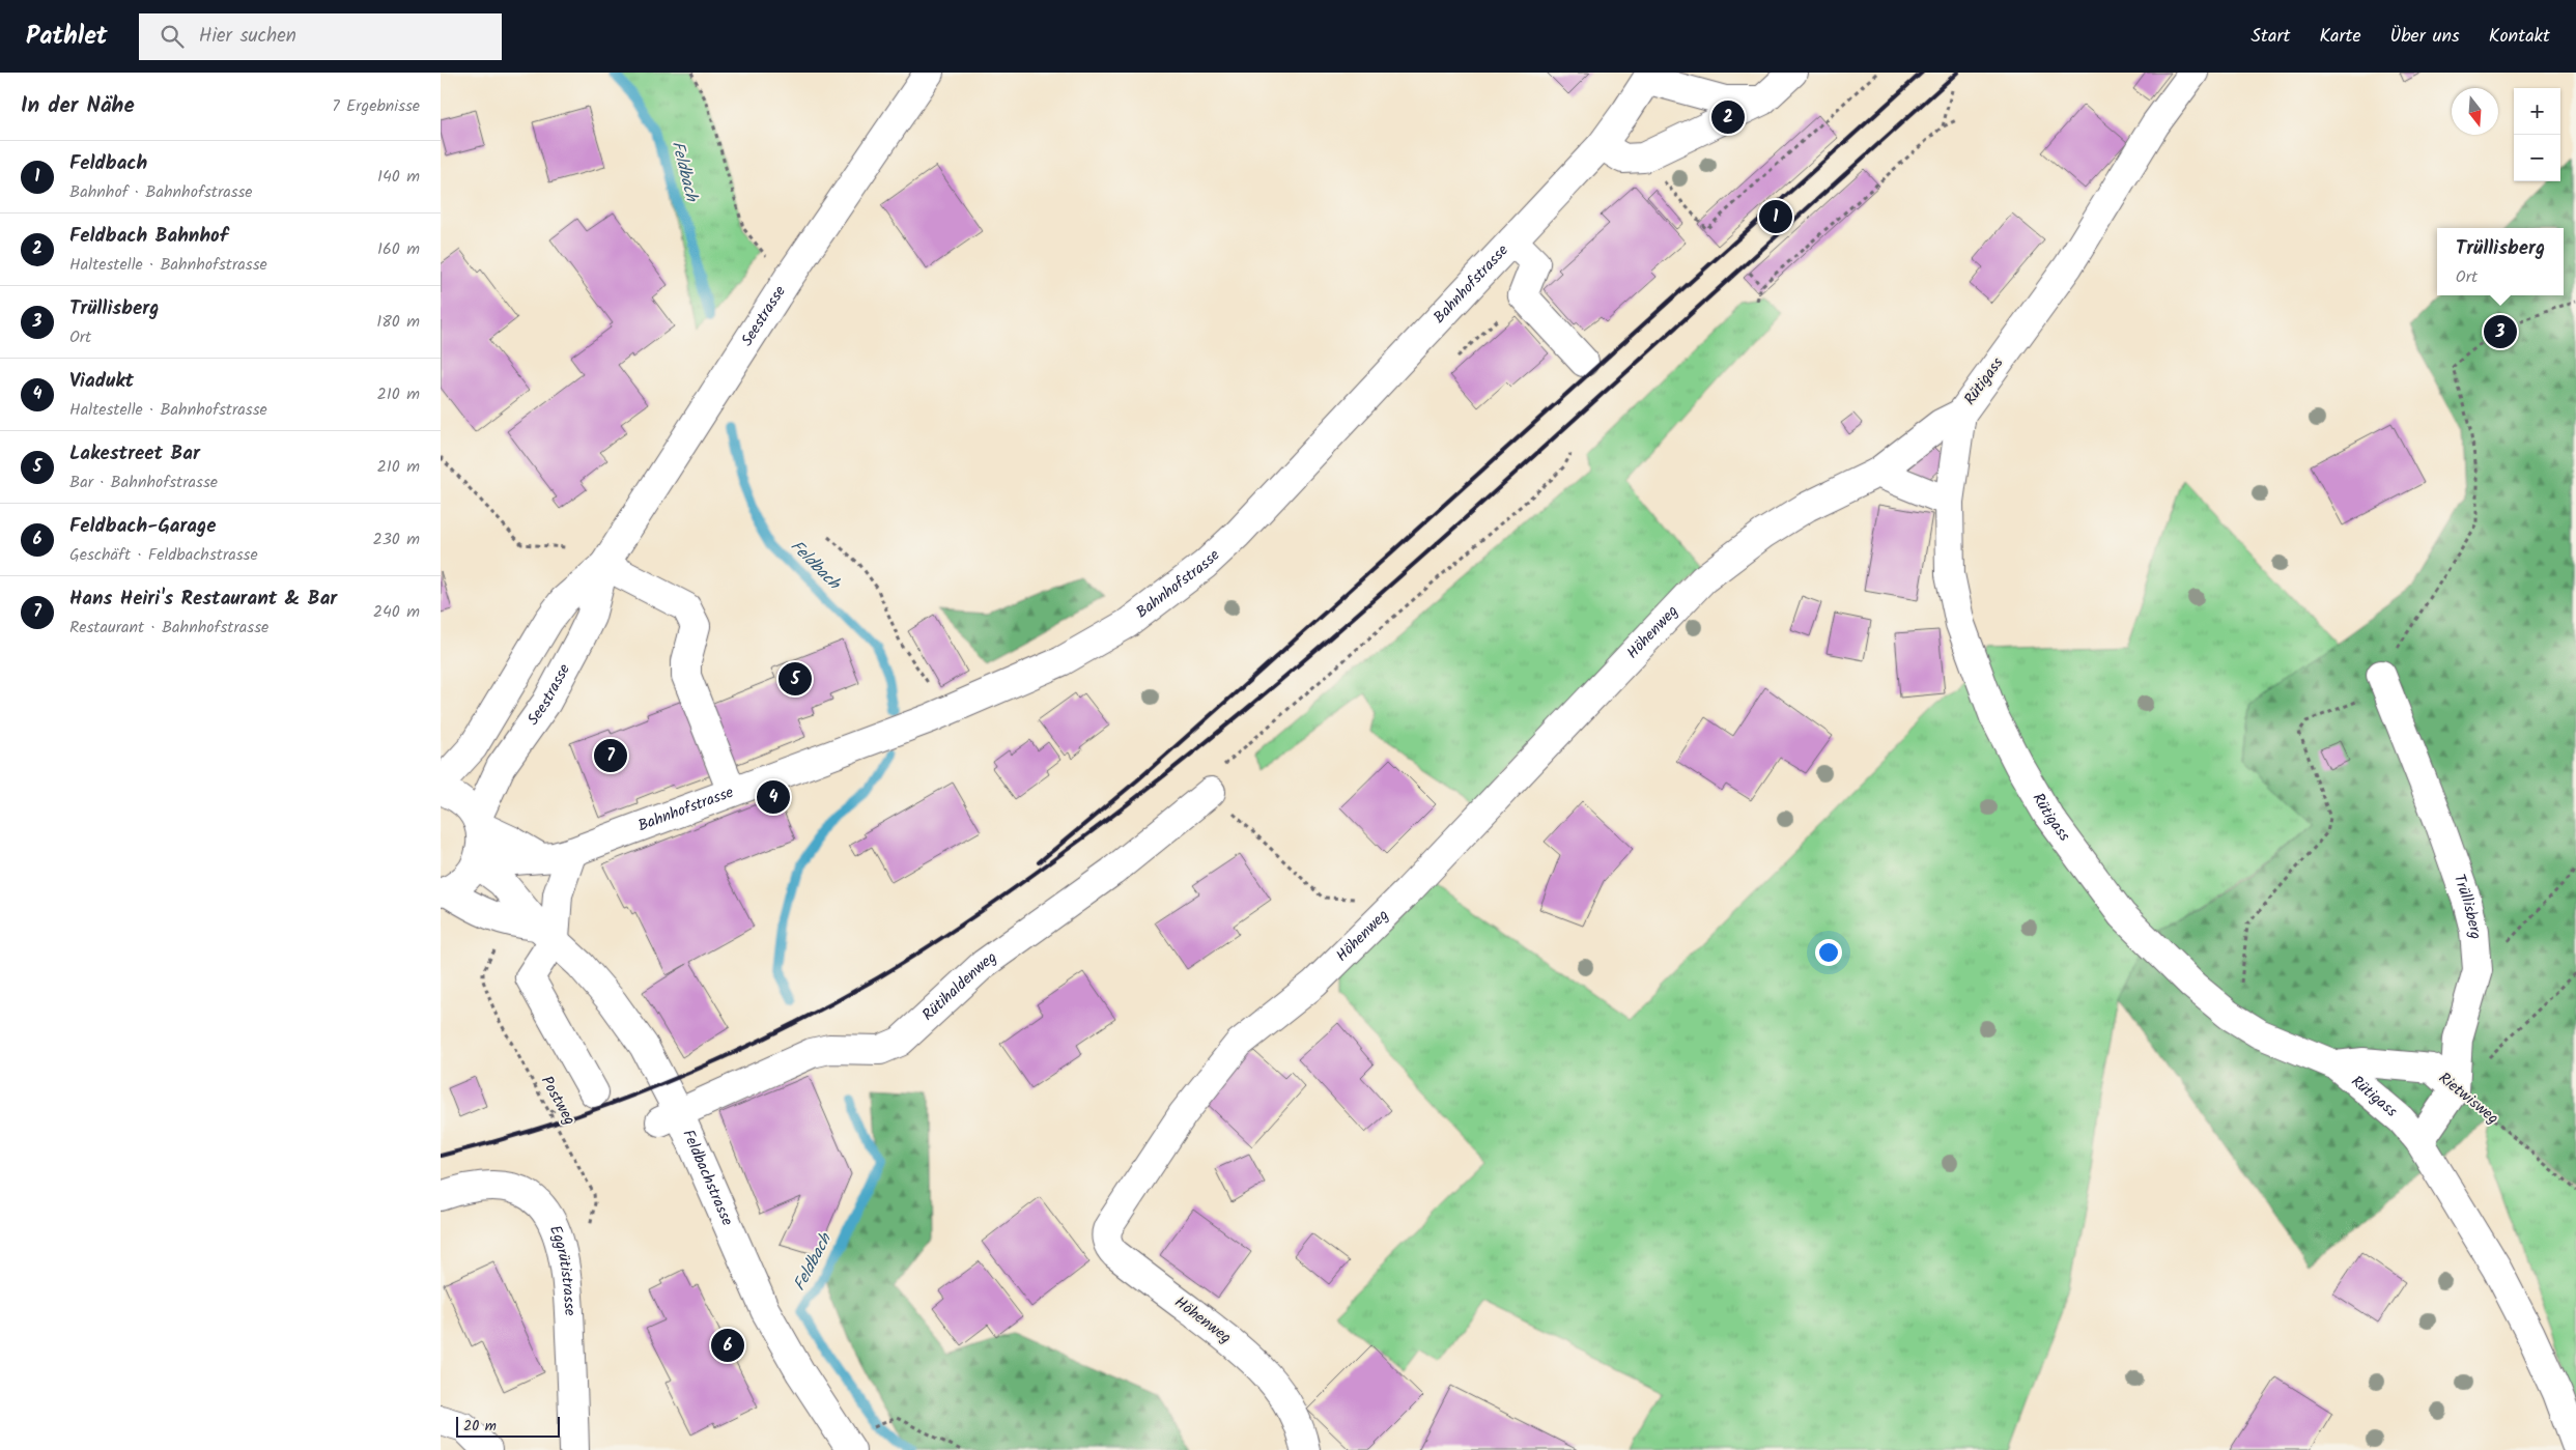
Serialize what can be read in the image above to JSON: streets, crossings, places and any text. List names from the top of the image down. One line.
{"streets":{"street":["Bahnhofstrasse","Seestrasse","Rütigass","Höhenweg","Trüllisberg","Rütihaldenweg","Rietwisweg","Feldbachstrasse","Eggrütistrasse"],"path":["Postweg"]},"crossings":[["Bahnhofstrasse","Seestrasse"],["Bahnhofstrasse","Feldbachstrasse"],["Seestrasse","Feldbachstrasse"],["Rütigass","Höhenweg"],["Rütigass","Rietwisweg"],["Trüllisberg","Rietwisweg"],["Rütihaldenweg","Feldbachstrasse"]],"water":["Feldbach"],"scale_bar":"20 m","north":"bottom","page":{"header":"Pathlet","search":"Hier suchen","nav":["Start","Karte","Über uns","Kontakt"],"heading":["In der Nähe","7 Ergebnisse"],"map_buttons":["+","−"],"pins":["2","1","3","5","7","4","6"],"list":[{"mark":"1","name":"Feldbach","note":"Bahnhof · Bahnhofstrasse","value":"140 m"},{"mark":"2","name":"Feldbach Bahnhof","note":"Haltestelle · Bahnhofstrasse","value":"160 m"},{"mark":"3","name":"Trüllisberg","note":"Ort","value":"180 m"},{"mark":"4","name":"Viadukt","note":"Haltestelle · Bahnhofstrasse","value":"210 m"},{"mark":"5","name":"Lakestreet Bar","note":"Bar · Bahnhofstrasse","value":"210 m"},{"mark":"6","name":"Feldbach-Garage","note":"Geschäft · Feldbachstrasse","value":"230 m"},{"mark":"7","name":"Hans Heiri's Restaurant & Bar","note":"Restaurant · Bahnhofstrasse","value":"240 m"}],"popup":["Trüllisberg","Ort"],"scale":"20 m"}}
